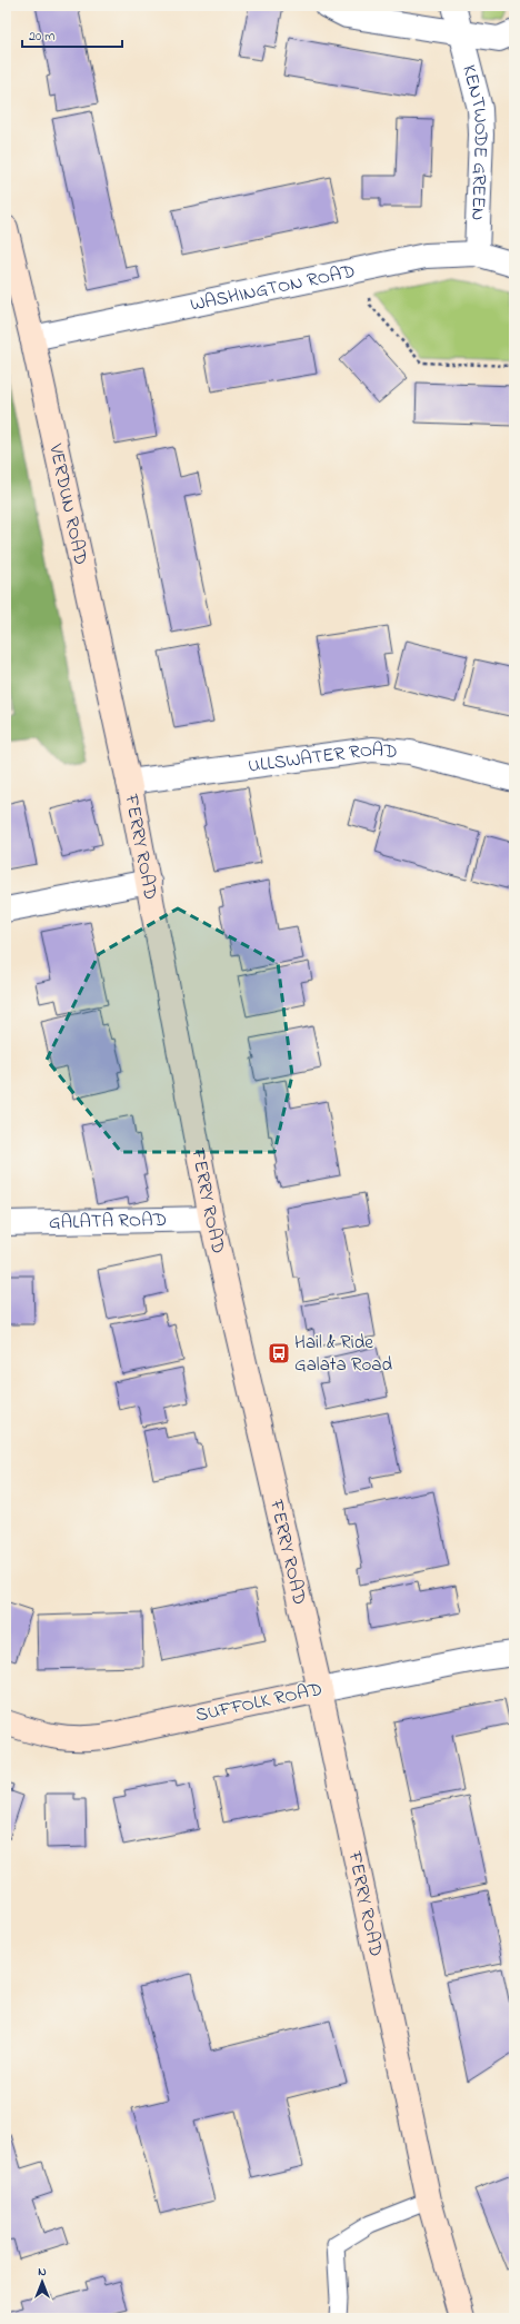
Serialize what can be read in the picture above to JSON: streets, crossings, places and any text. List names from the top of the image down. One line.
{"streets":{"street":["KENTWODE GREEN","WASHINGTON ROAD","VERDUN ROAD","ULLSWATER ROAD","FERRY ROAD","GALATA ROAD","SUFFOLK ROAD"]},"crossings":[["KENTWODE GREEN","WASHINGTON ROAD"],["WASHINGTON ROAD","VERDUN ROAD"],["VERDUN ROAD","ULLSWATER ROAD"],["VERDUN ROAD","FERRY ROAD"],["ULLSWATER ROAD","FERRY ROAD"],["FERRY ROAD","GALATA ROAD"],["FERRY ROAD","SUFFOLK ROAD"]],"places":{"bus stop":["Hail & Ride Galata Road"]},"scale_bar":"20 m","north":"top"}
